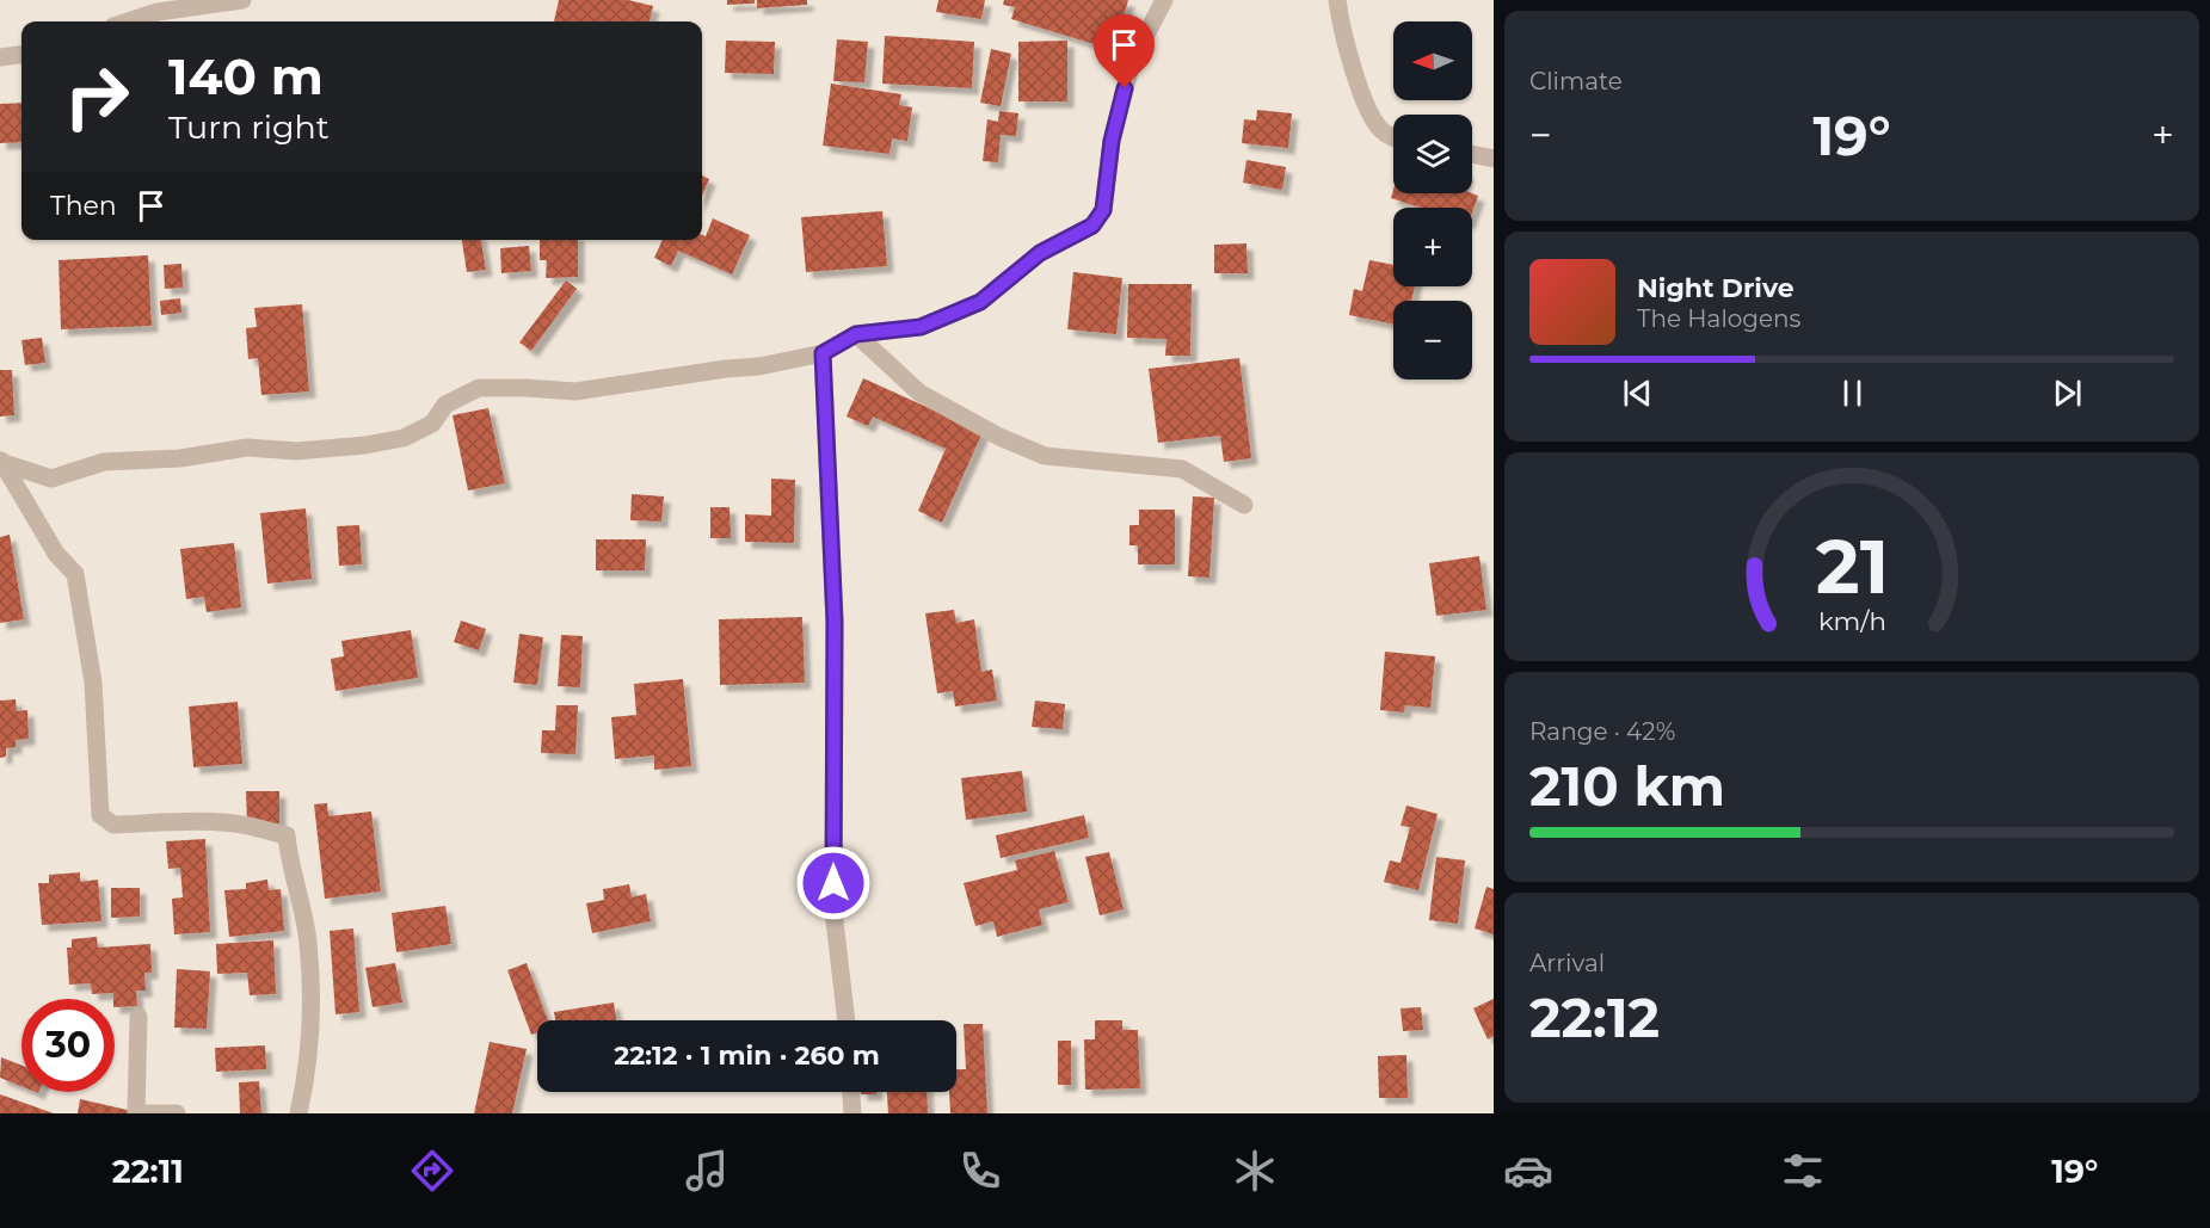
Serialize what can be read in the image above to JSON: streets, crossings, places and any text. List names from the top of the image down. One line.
{"north":"left","page":{"tile":["Climate",["Range · 42%","210 km"],["Arrival","22:12"]],"map_buttons":["+","−"],"turn":["140 m","Turn right"],"heat":["−","19°","+"],"then":"Then","song":["Night Drive","The Halogens"],"limit":"30","trip":"22:12 · 1 min · 260 m","tabs":["22:11","19°"],"gauge":["21","km/h"]}}
